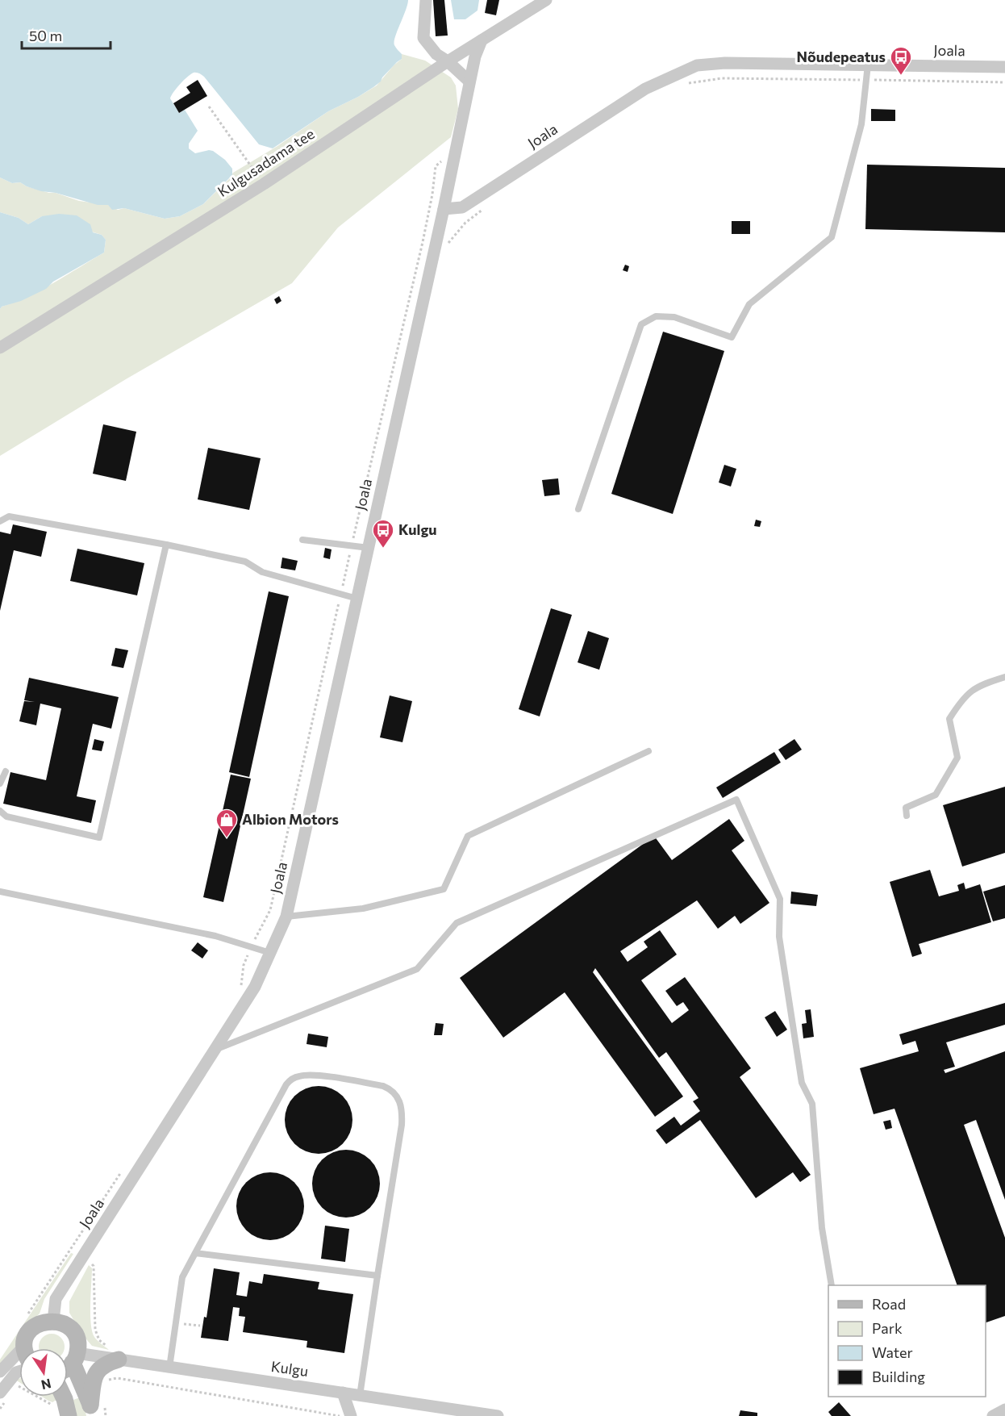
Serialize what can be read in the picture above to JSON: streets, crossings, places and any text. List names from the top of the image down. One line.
{"streets":{"street":["Joala","Kulgusadama tee","Kulgu"]},"places":{"bus stop":["Nõudepeatus","Kulgu"],"shop":["Albion Motors"]},"legend":["Road","Park","Water","Building"],"scale_bar":"50 m","north":"bottom"}
